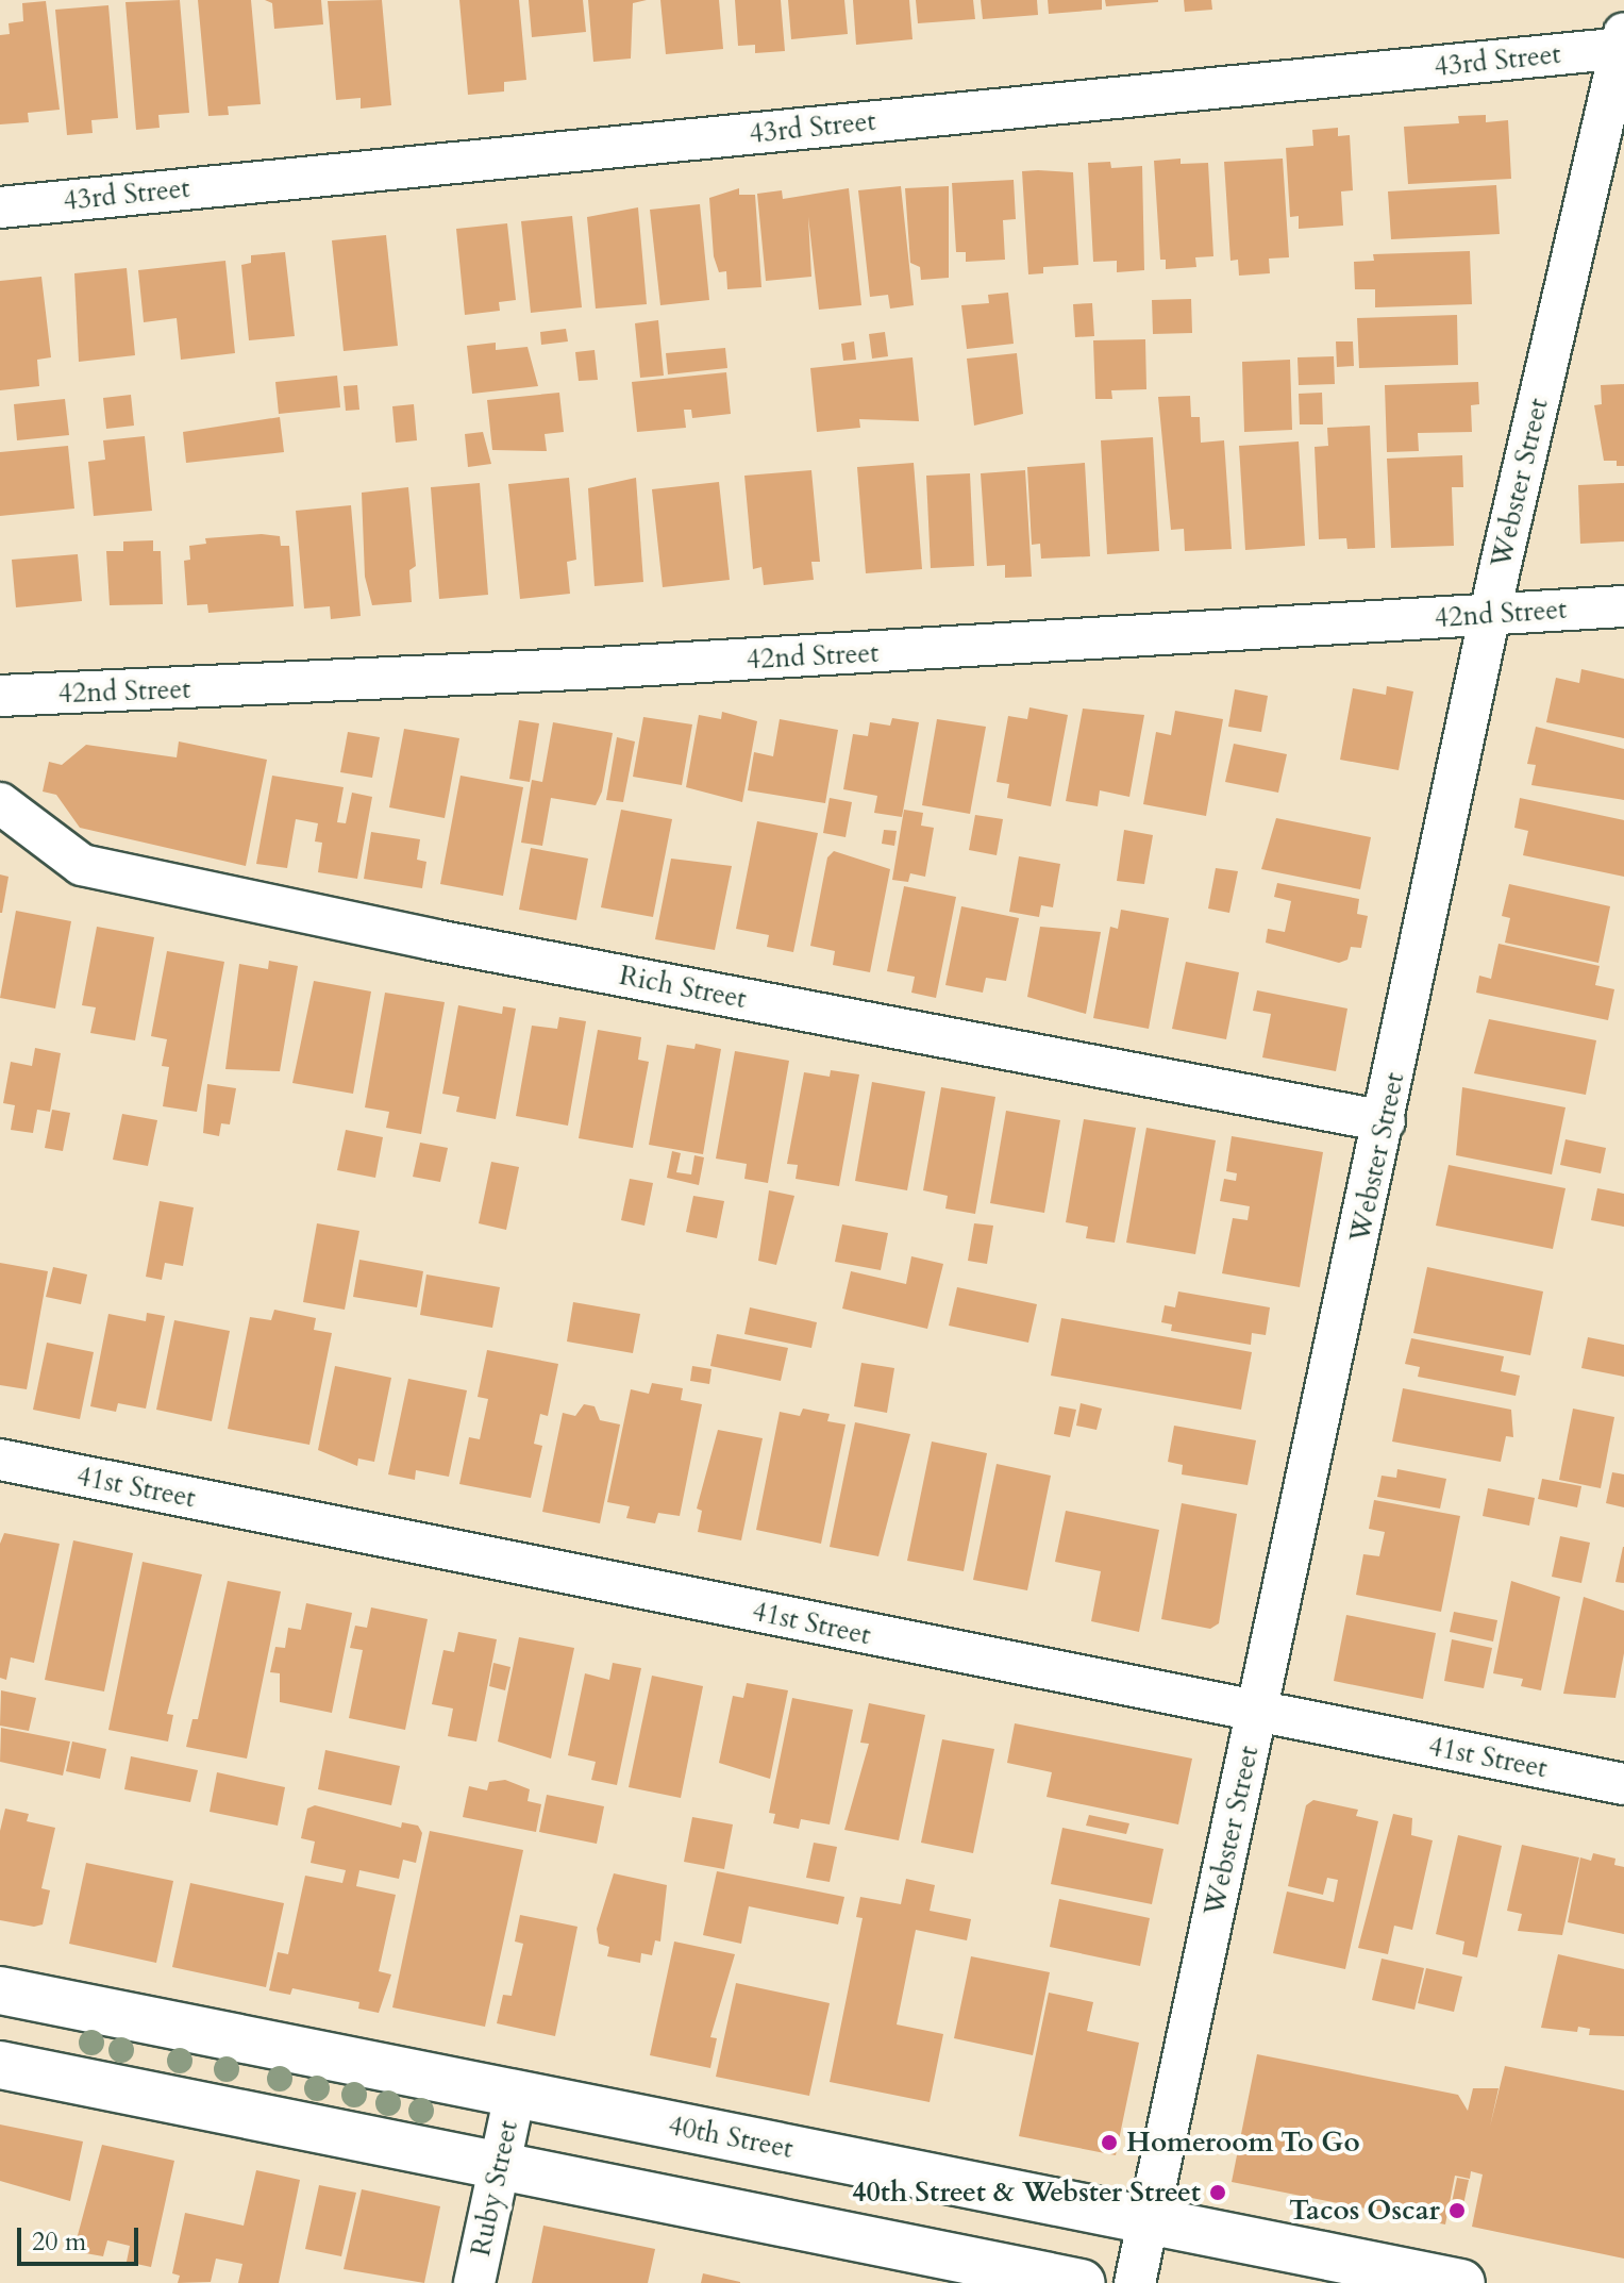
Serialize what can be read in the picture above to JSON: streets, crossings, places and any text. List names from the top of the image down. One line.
{"streets":{"main road":["40th Street"],"street":["43rd Street","Webster Street","42nd Street","Rich Street","41st Street","Ruby Street"]},"crossings":[["43rd Street","Webster Street"],["Webster Street","42nd Street"],["Webster Street","Rich Street"],["Webster Street","41st Street"],["Webster Street","40th Street"],["40th Street","Ruby Street"]],"places":["Homeroom To Go","40th Street & Webster Street","Tacos Oscar"],"scale_bar":"20 m"}
